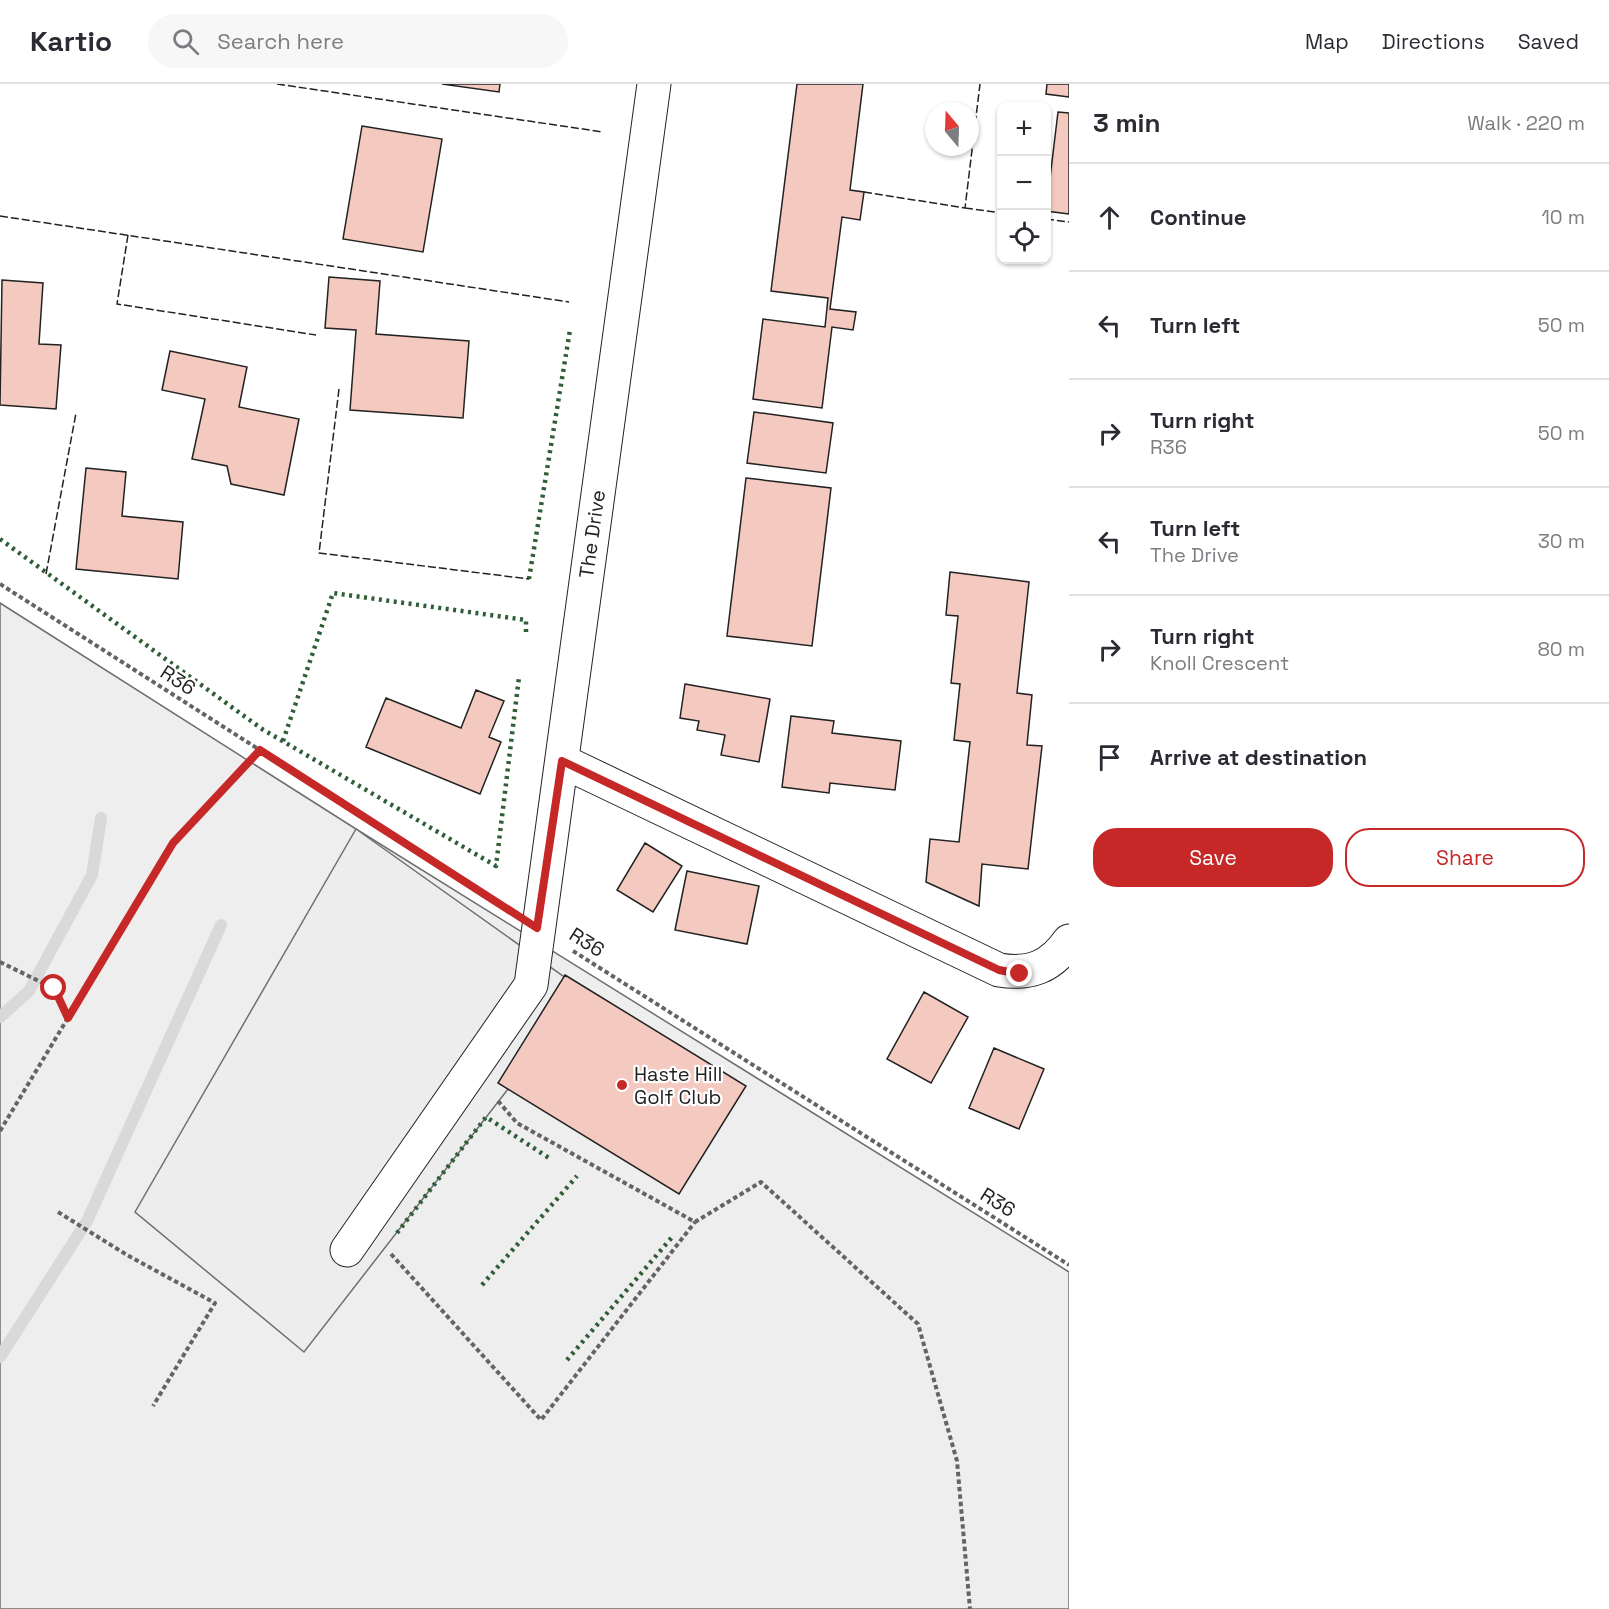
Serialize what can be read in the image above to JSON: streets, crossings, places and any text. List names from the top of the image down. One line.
{"streets":{"street":["The Drive"],"path":["R36"]},"crossings":[["The Drive","R36"]],"places":["Haste Hill Golf Club"],"north":"top","page":{"header":"Kartio","search":"Search here","nav":["Map","Directions","Saved"],"heading":["3 min","Walk · 220 m"],"map_buttons":["+","−"],"list":[["Continue","10 m"],["Turn left","50 m"],["Turn right","R36","50 m"],["Turn left","The Drive","30 m"],["Turn right","Knoll Crescent","80 m"],"Arrive at destination"],"buttons":["Save","Share"]}}
